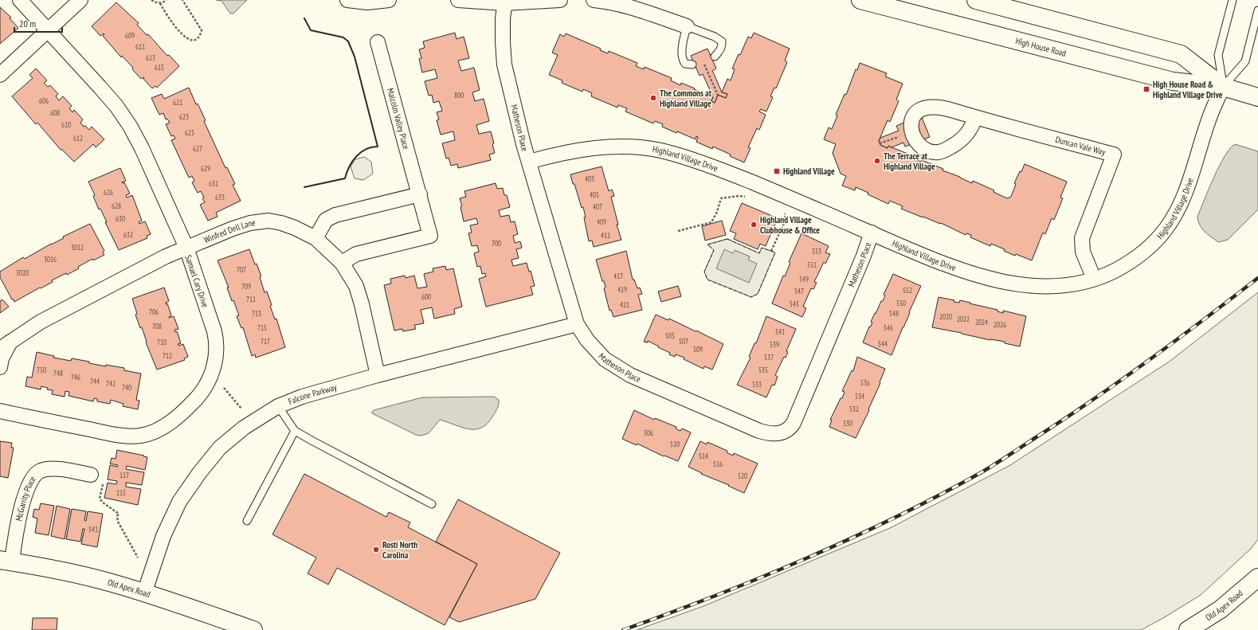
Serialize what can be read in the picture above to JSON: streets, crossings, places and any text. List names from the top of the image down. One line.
{"streets":{"main road":["High House Road","Old Apex Road"],"street":["Malcolm Valley Place","Matheson Place","Duncan Vale Way","Highland Village Drive","Winfred Dell Lane","Samuel Cary Drive","Falcone Parkway","McGarrity Place"]},"crossings":[["High House Road","Highland Village Drive"],["Malcolm Valley Place","Winfred Dell Lane"],["Matheson Place","Highland Village Drive"],["Matheson Place","Falcone Parkway"],["Duncan Vale Way","Highland Village Drive"],["Winfred Dell Lane","Samuel Cary Drive"],["Winfred Dell Lane","Falcone Parkway"],["Falcone Parkway","Old Apex Road"],["McGarrity Place","Old Apex Road"]],"places":{"transit":["High House Road & Highland Village Drive","Highland Village"],"other":["The Commons at Highland Village","The Terrace at Highland Village","Highland Village Clubhouse & Office","Rosti North Carolina"]},"house_numbers":["609","611","613","615","800","606","621","608","623","610","625","612","627","629","403","631","626","405","633","628","407","630","409","632","411","700","3012","553","3016","551","707","3020","417","549","709","419","552","547","600","711","550","545","421","706","713","548","2020","2022","2024","2026","708","715","546","541","505","717","507","710","544","539","509","712","537","750","535","748","746","744","536","742","533","740","534","532","530","506","510","514","516","117","520","115","541"],"scale_bar":"20 m"}
